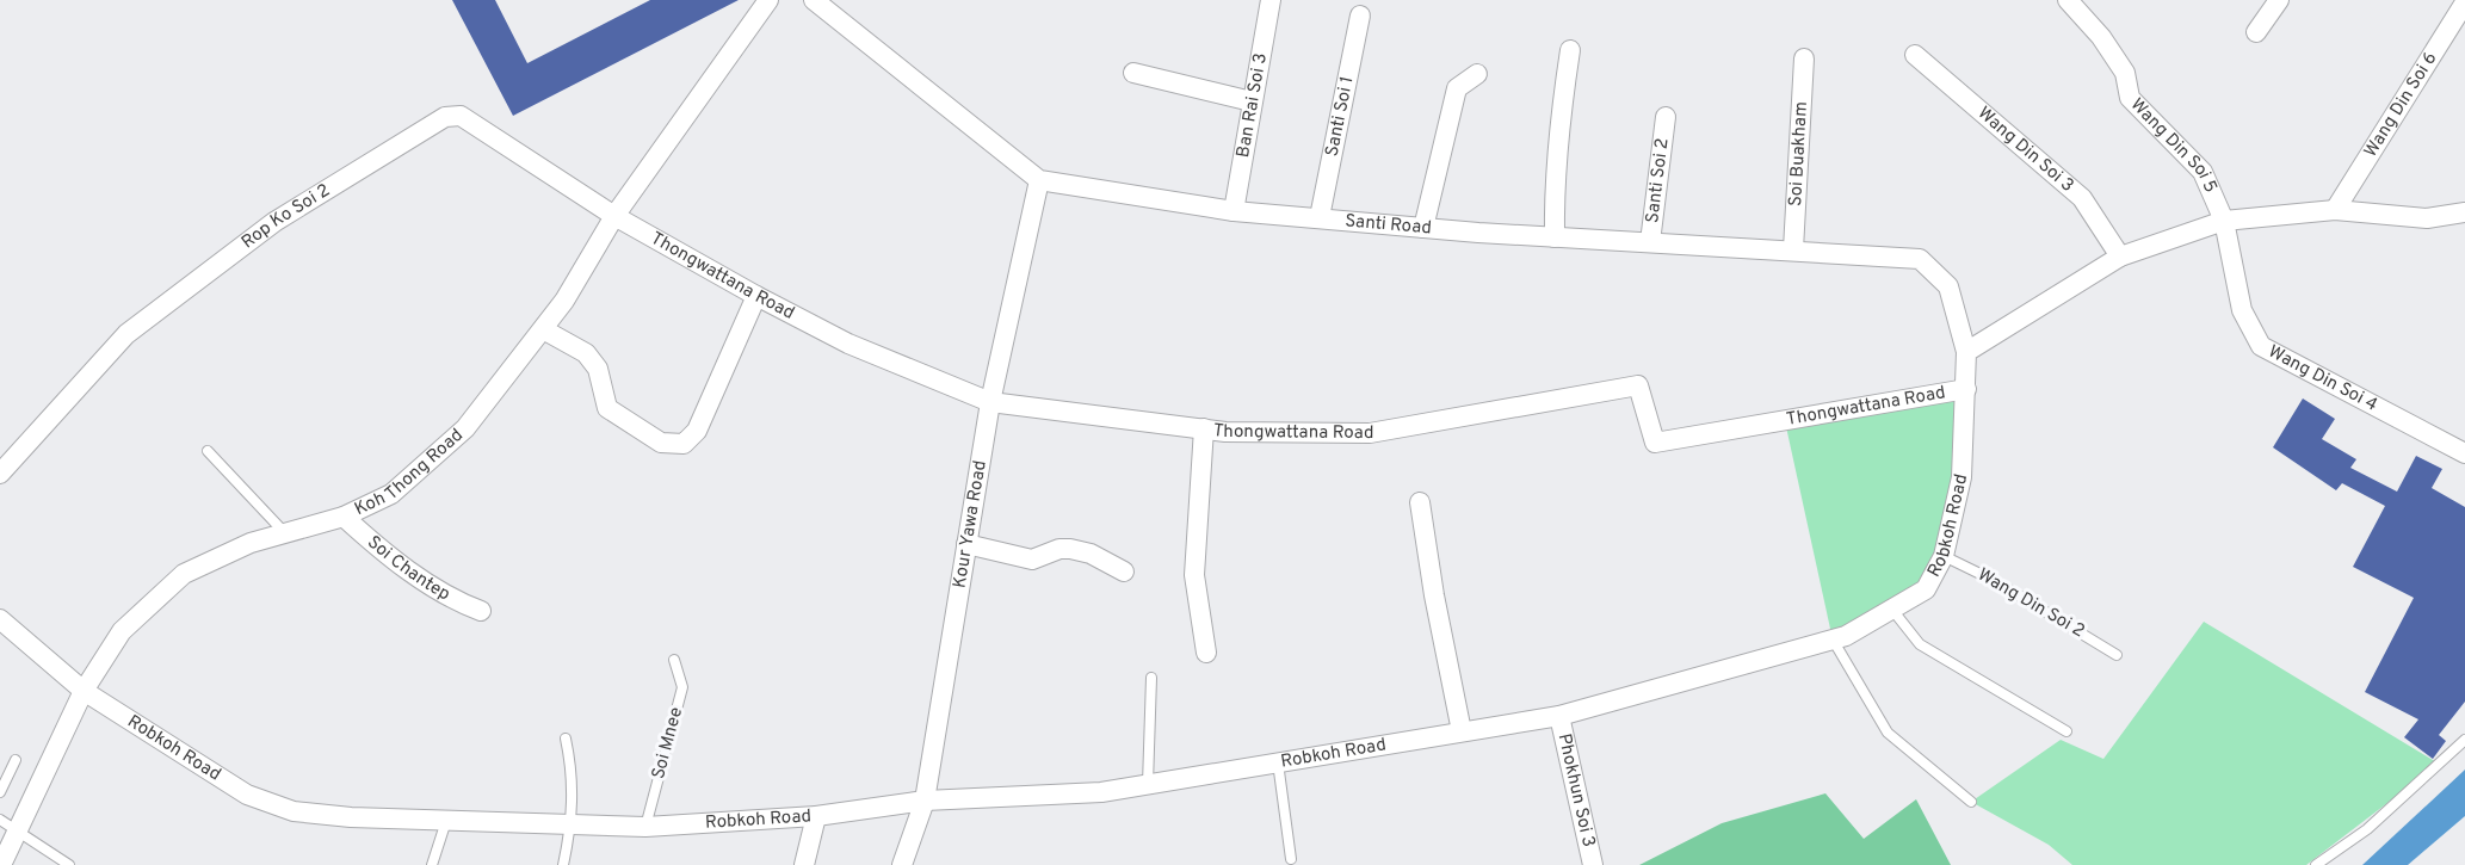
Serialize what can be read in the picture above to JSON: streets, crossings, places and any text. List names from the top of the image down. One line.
{"streets":{"street":["Ban Rai Soi 3","Wang Din Soi 6","Santi Soi 1","Wang Din Soi 5","Wang Din Soi 3","Soi Buakham","Santi Soi 2","Rop Ko Soi 2","Santi Road","Thongwattana Road","Wang Din Soi 4","Koh Thong Road","Kour Yawa Road","Robkoh Road","Soi Chantep","Phokhun Soi 3"],"lane":["Wang Din Soi 2","Soi Mnee"]},"crossings":[["Ban Rai Soi 3","Santi Road"],["Santi Soi 1","Santi Road"],["Wang Din Soi 5","Wang Din Soi 4"],["Soi Buakham","Santi Road"],["Santi Soi 2","Santi Road"],["Rop Ko Soi 2","Thongwattana Road"],["Rop Ko Soi 2","Koh Thong Road"],["Santi Road","Kour Yawa Road"],["Santi Road","Robkoh Road"],["Thongwattana Road","Koh Thong Road"],["Thongwattana Road","Kour Yawa Road"],["Thongwattana Road","Robkoh Road"],["Koh Thong Road","Robkoh Road"],["Koh Thong Road","Soi Chantep"],["Kour Yawa Road","Robkoh Road"],["Robkoh Road","Wang Din Soi 2"],["Robkoh Road","Soi Mnee"],["Robkoh Road","Phokhun Soi 3"]]}
